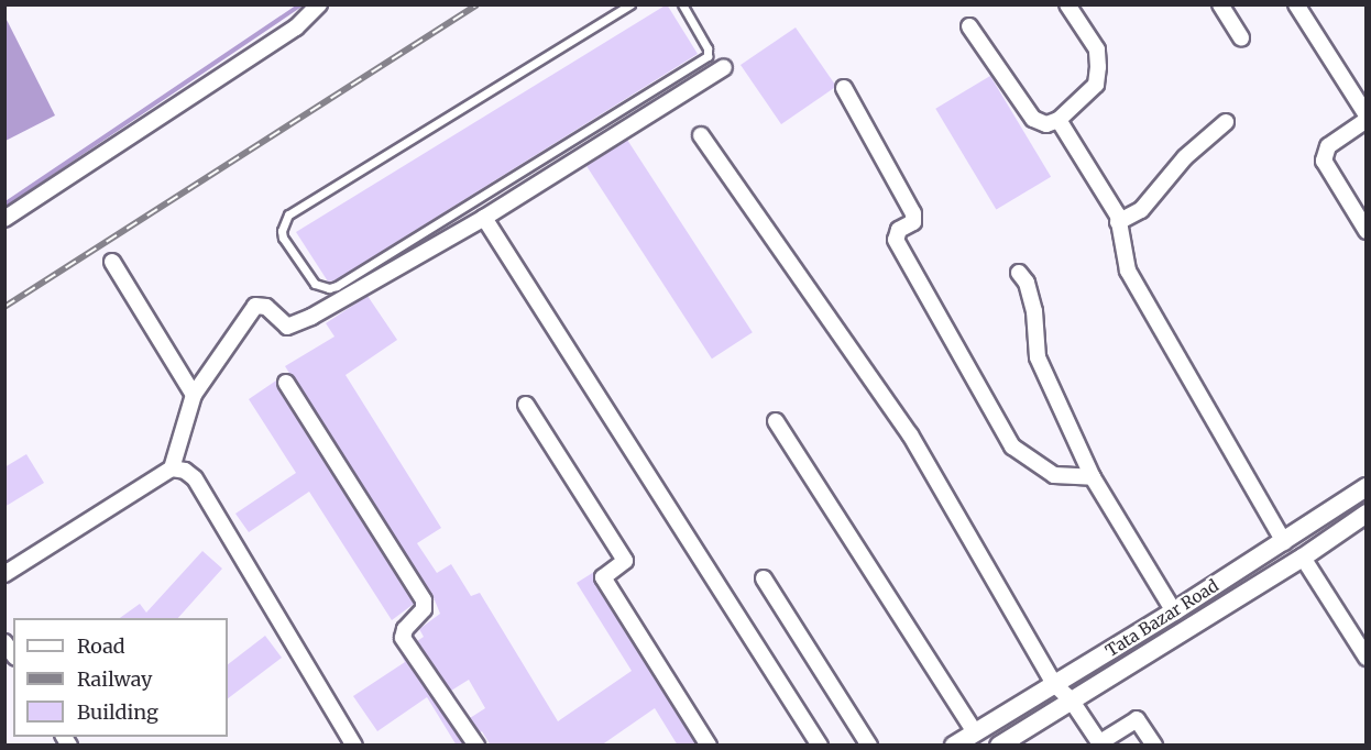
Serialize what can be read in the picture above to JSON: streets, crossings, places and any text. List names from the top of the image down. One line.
{"streets":{"street":["Tata Bazar Road"]},"legend":["Road","Railway","Building"]}
